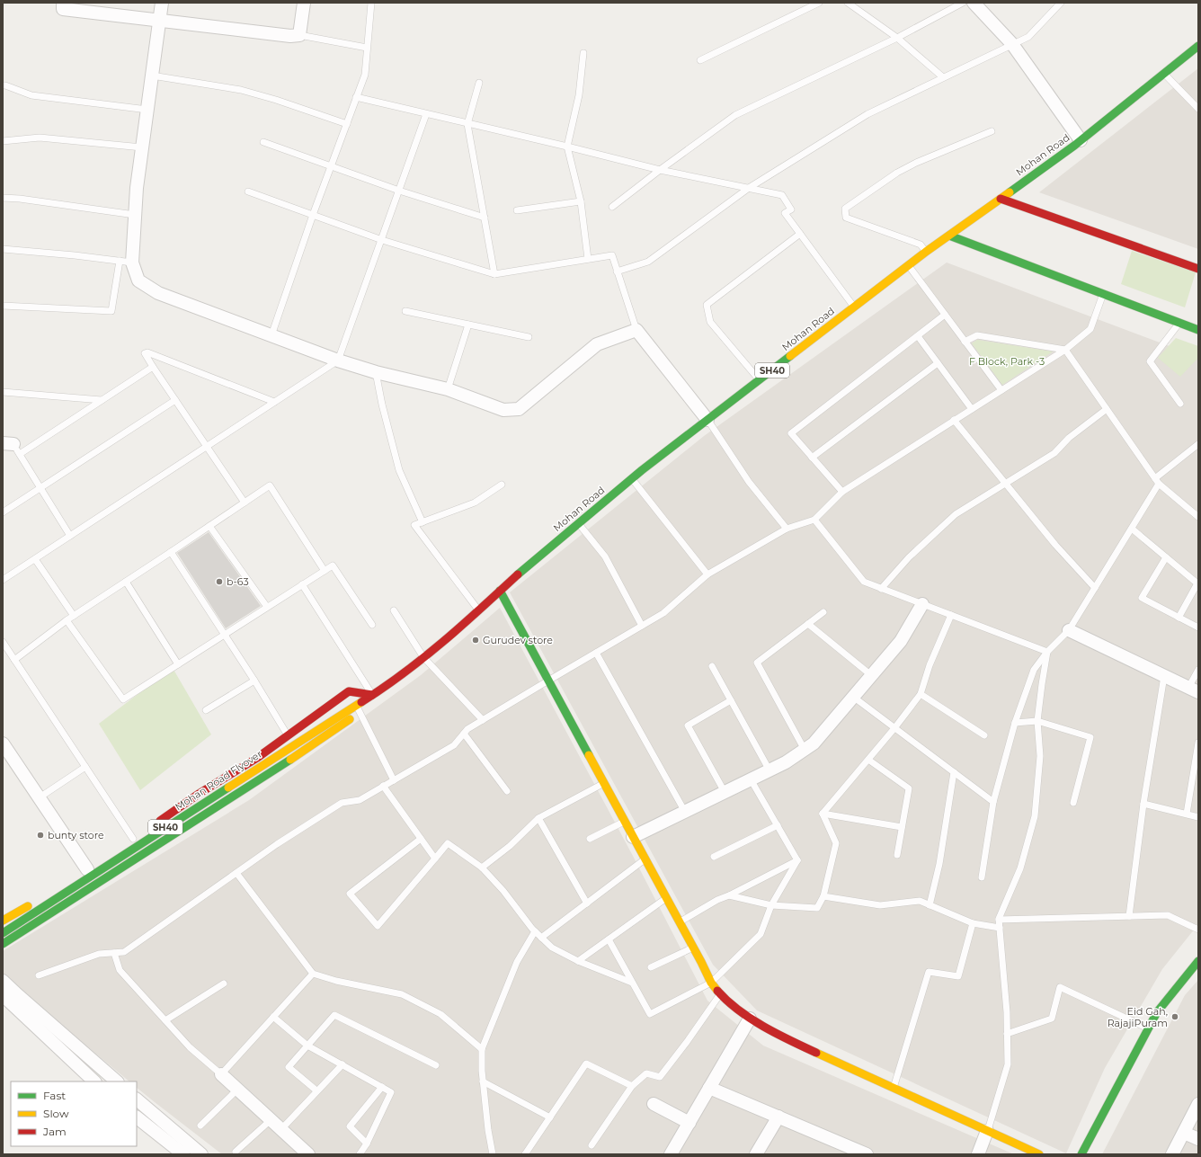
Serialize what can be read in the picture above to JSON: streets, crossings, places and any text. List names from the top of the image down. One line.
{"streets":{"street":["Mohan Road","SH40","Mohan Road Flyover"]},"crossings":[["Mohan Road","Mohan Road Flyover"]],"parks":["F Block, Park -3"],"places":["b-63","Gurudev store","bunty store","Eid Gah, RajajiPuram"],"legend":["Fast","Slow","Jam"]}
